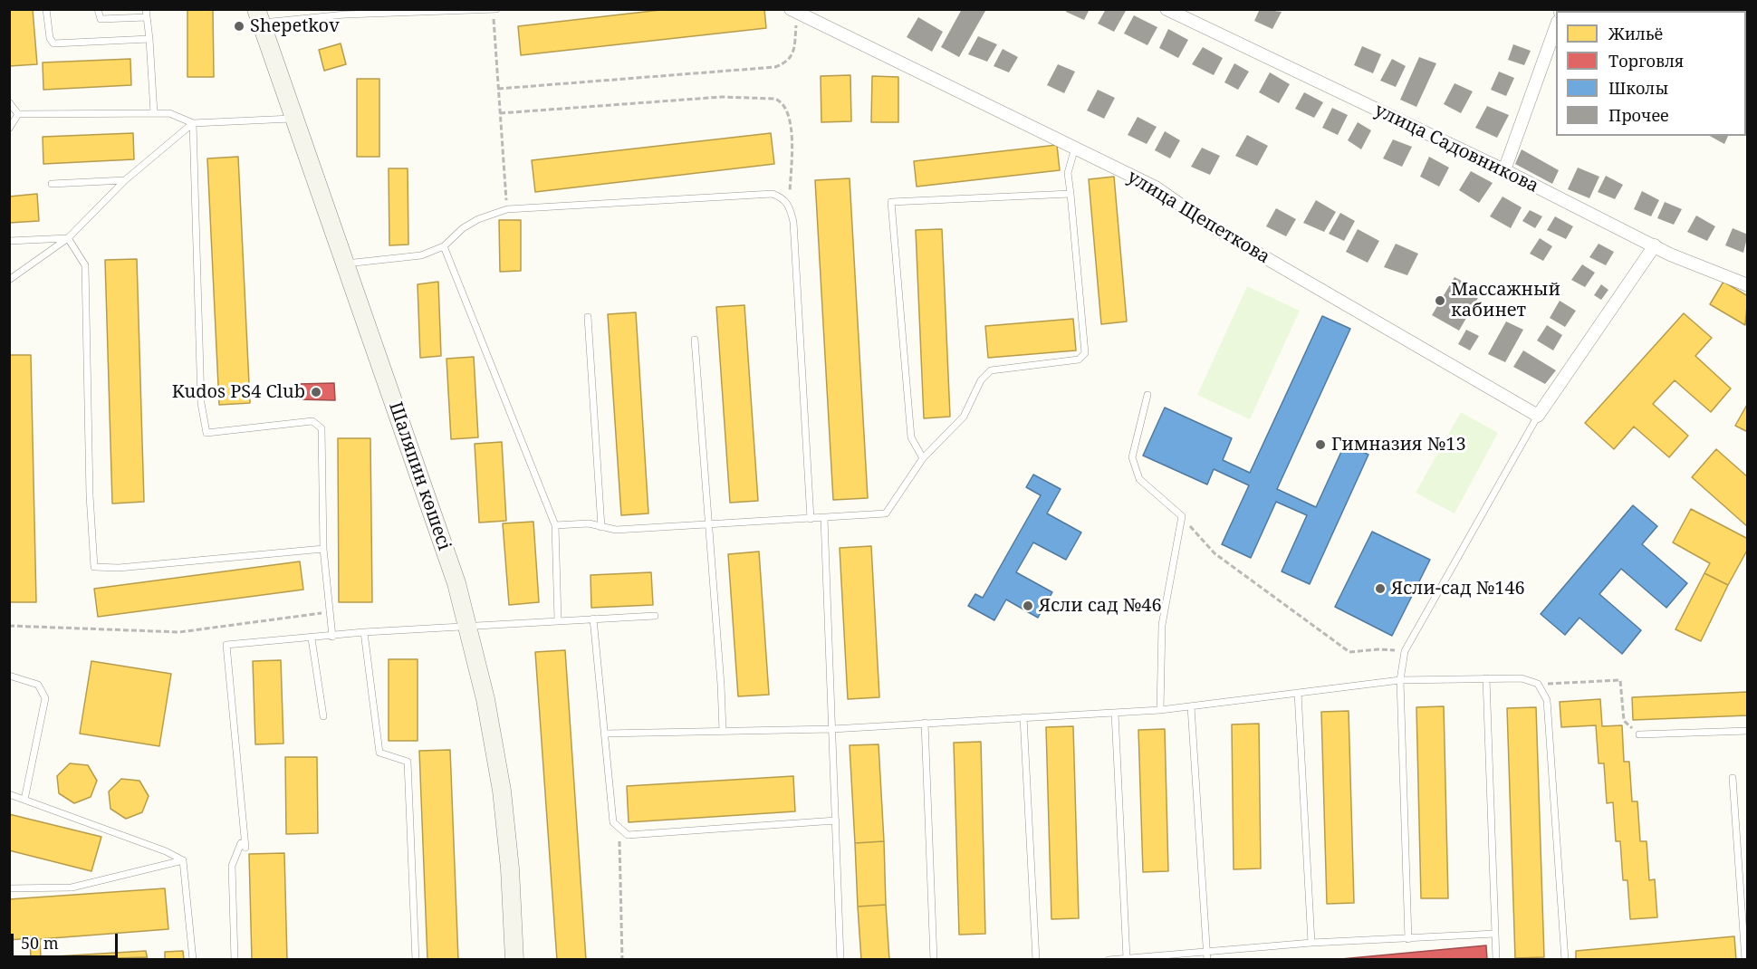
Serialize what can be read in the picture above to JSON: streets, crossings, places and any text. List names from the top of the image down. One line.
{"streets":{"main road":["Шаляпин көшесі"],"street":["улица Садовникова","улица Щепеткова"]},"places":["Shepetkov","Массажный кабинет","Kudos PS4 Club","Гимназия №13","Ясли-сад №146","Ясли сад №46"],"legend":["Жильё","Торговля","Школы","Прочее"],"scale_bar":"50 m"}
